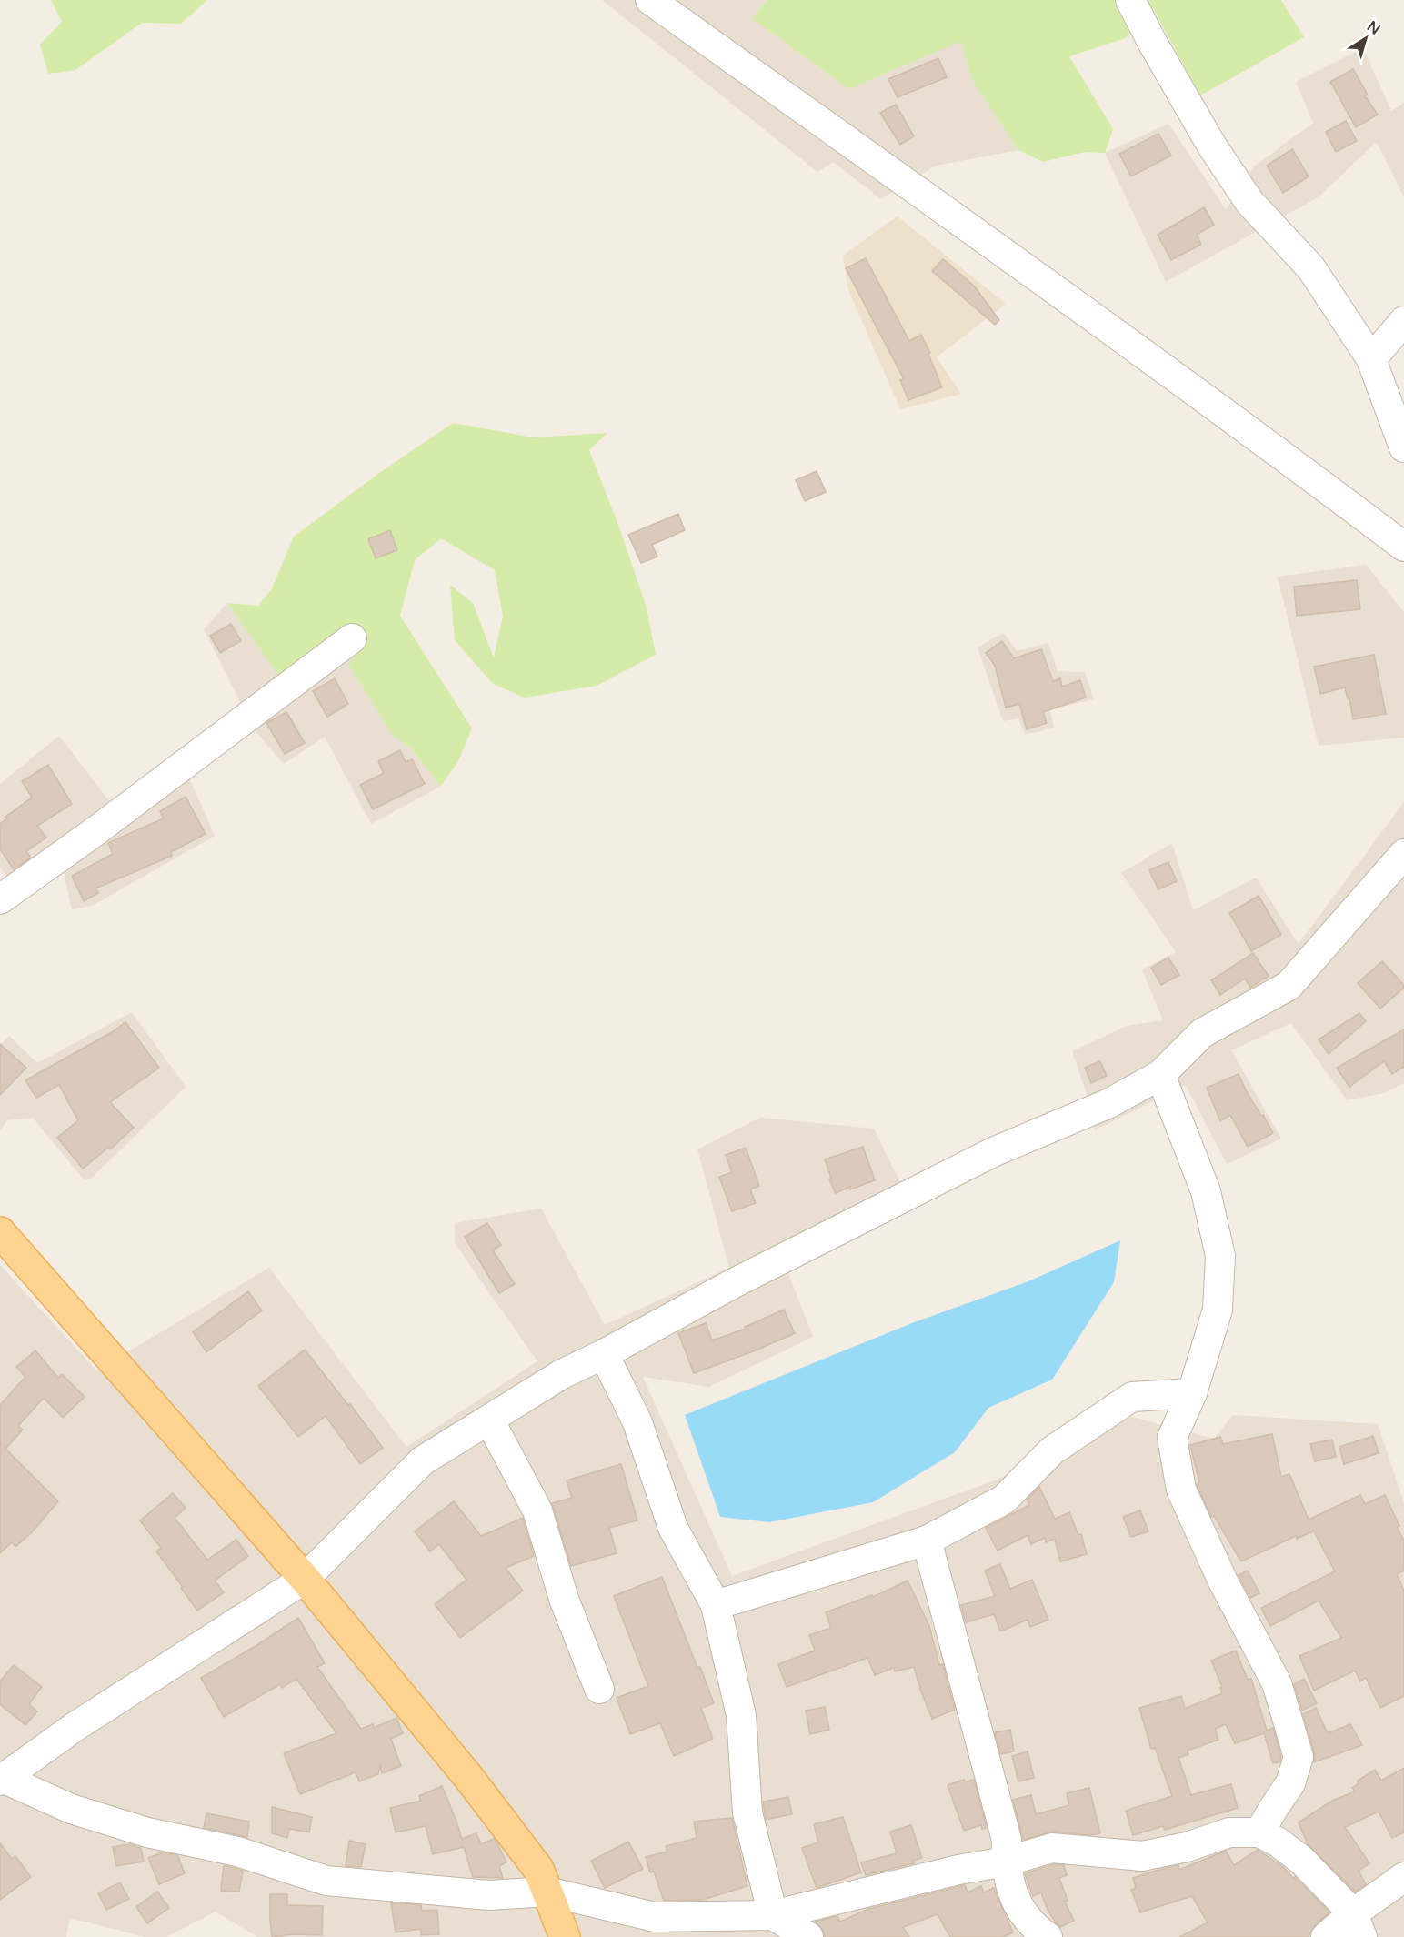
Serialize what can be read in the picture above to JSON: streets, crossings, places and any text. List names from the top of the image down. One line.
{"north":"top right"}
